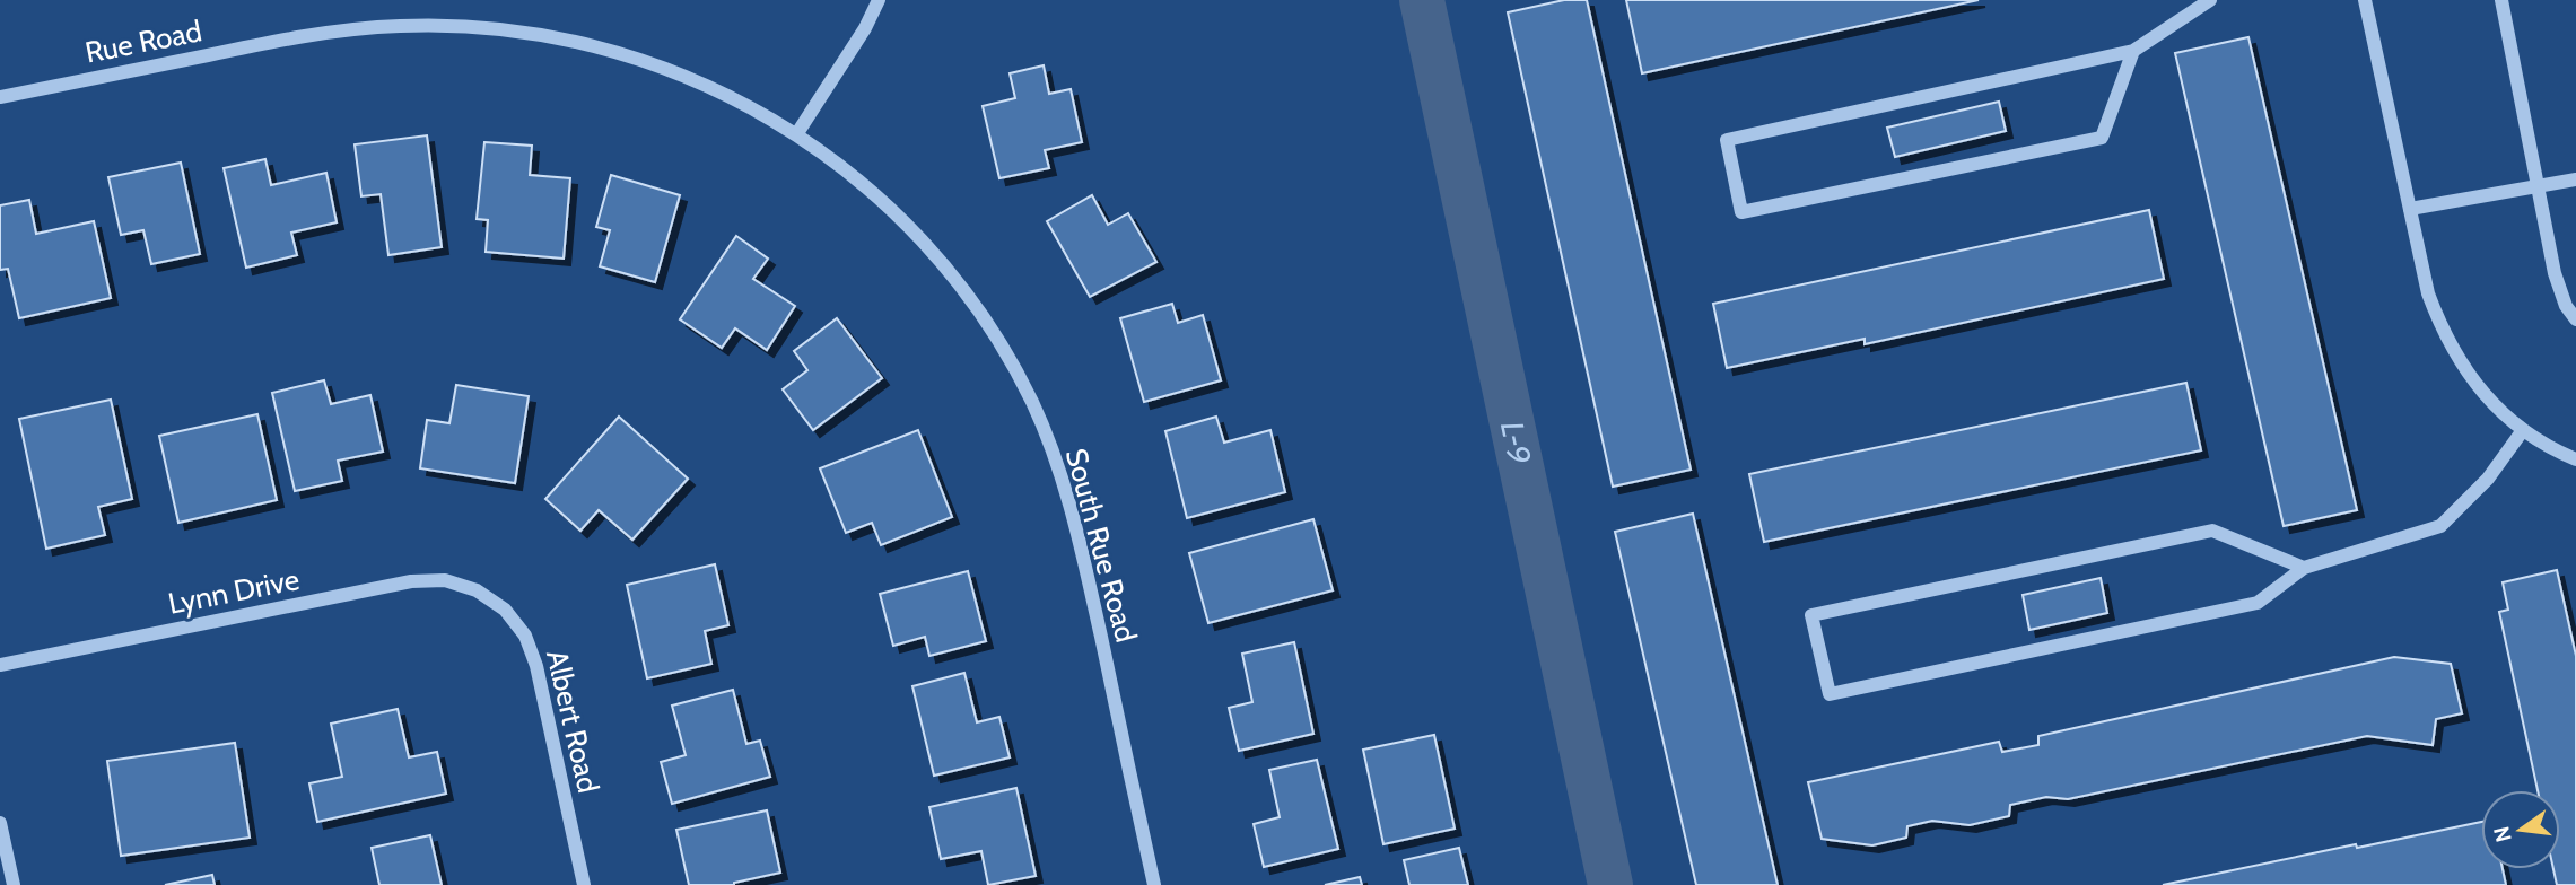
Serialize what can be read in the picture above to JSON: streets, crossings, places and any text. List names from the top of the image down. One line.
{"streets":{"street":["Rue Road","South Rue Road","Lynn Drive","Albert Road"]},"crossings":[["Rue Road","South Rue Road"],["Lynn Drive","Albert Road"]],"water":["L-9"],"north":"left"}
